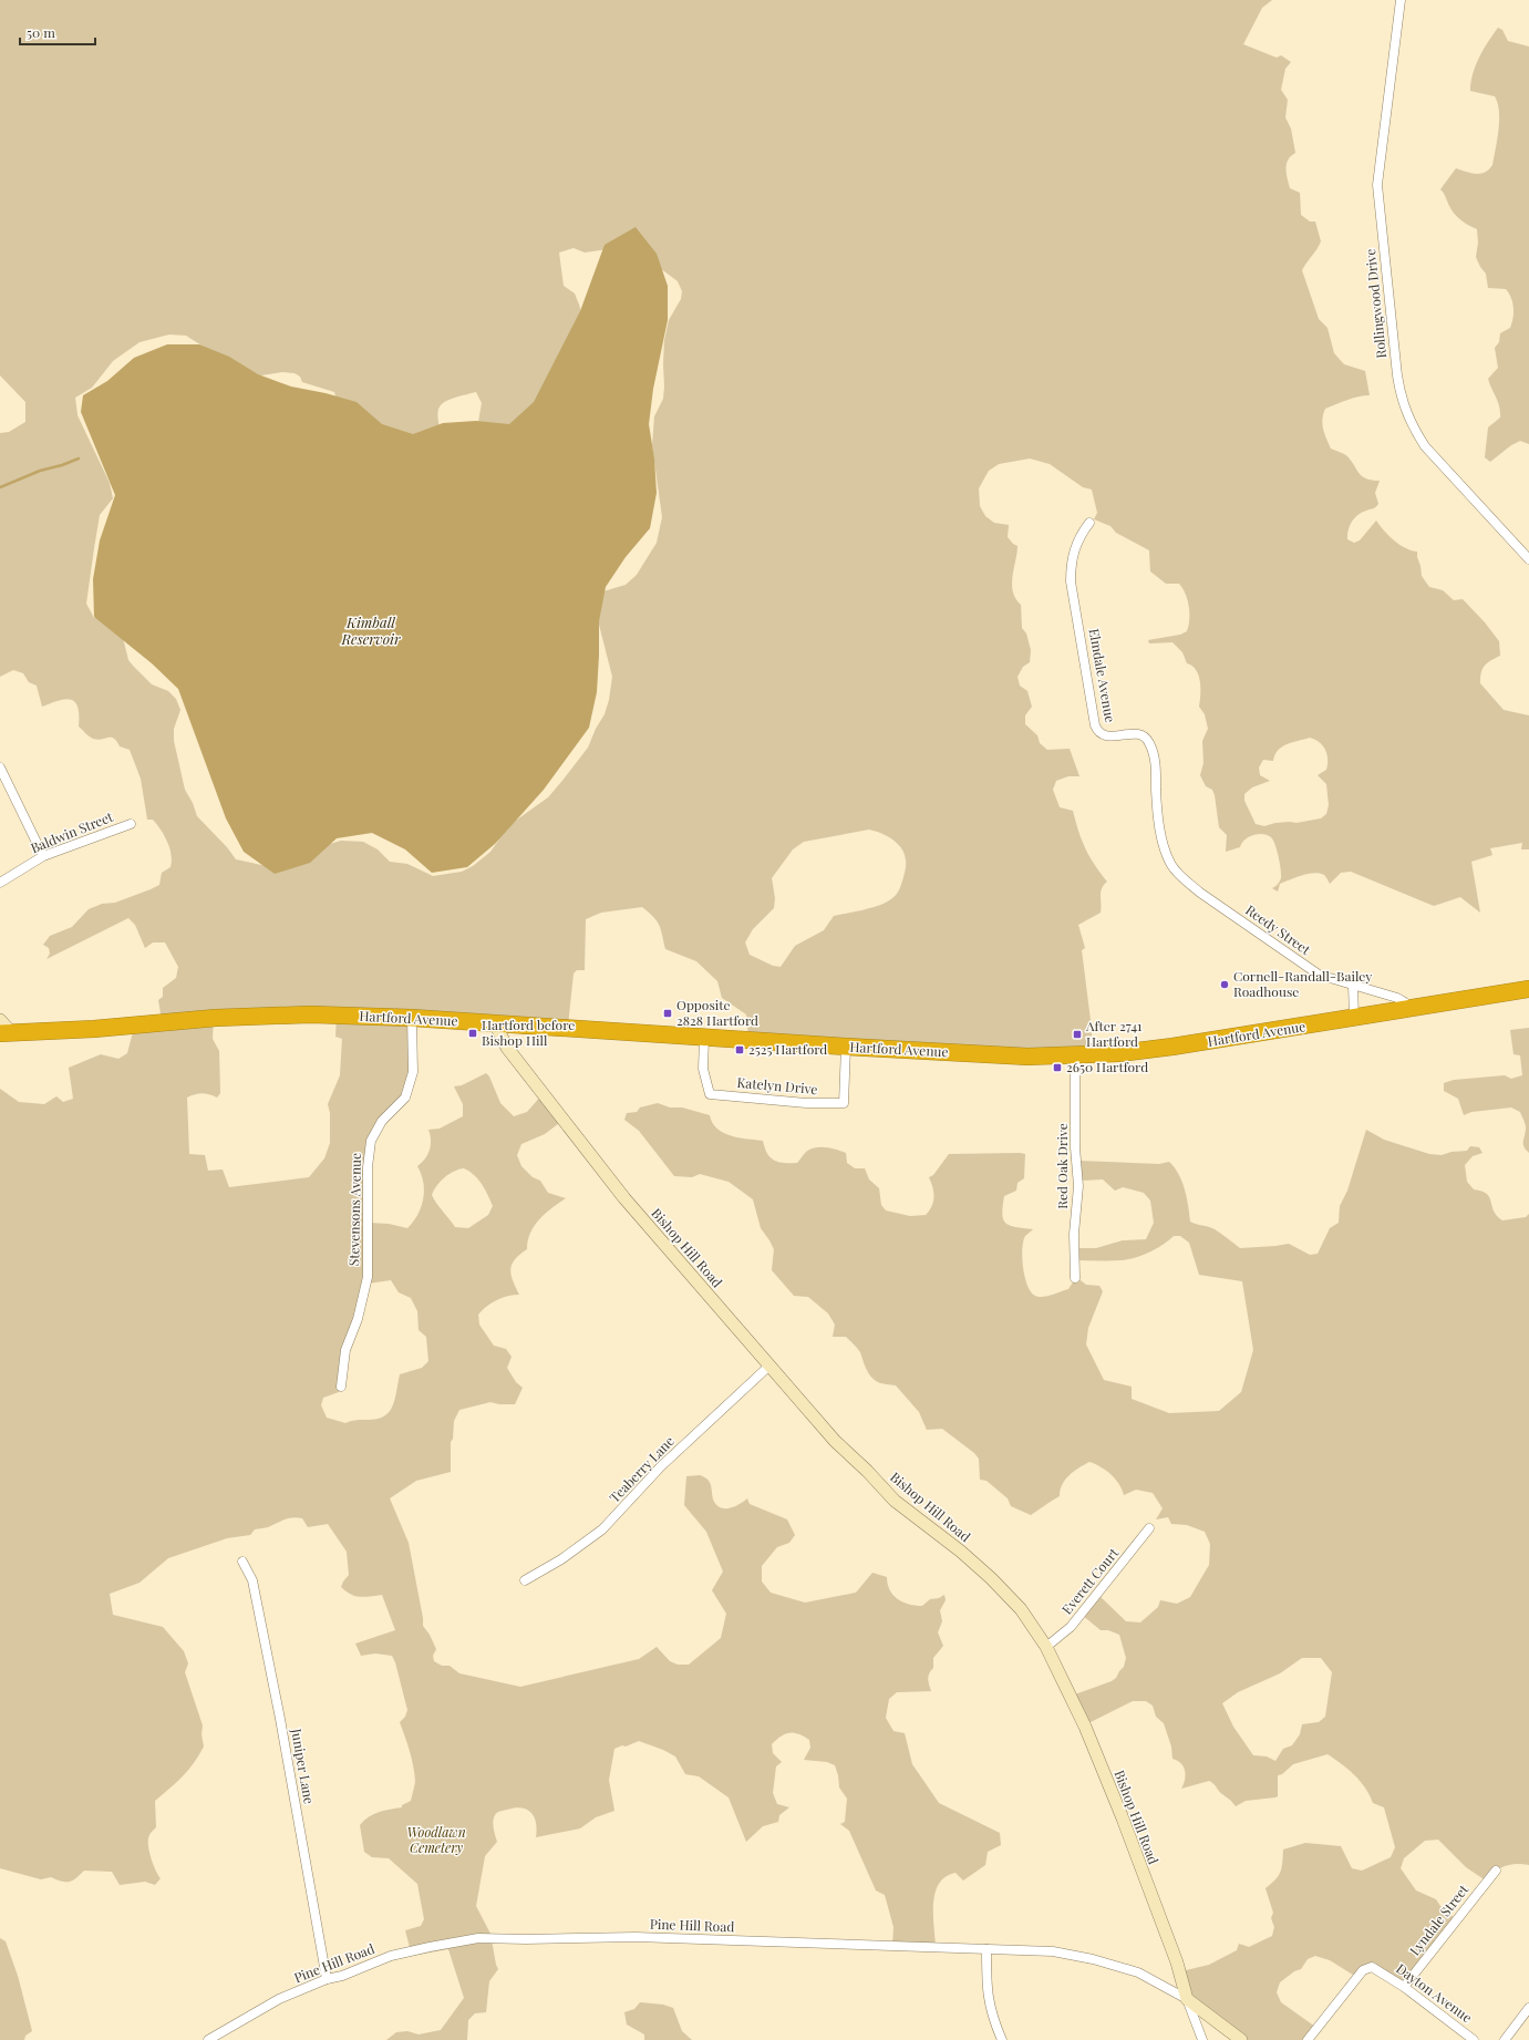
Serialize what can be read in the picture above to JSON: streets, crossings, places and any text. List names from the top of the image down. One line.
{"streets":{"highway":["Hartford Avenue"],"street":["Rollingwood Drive","Elmdale Avenue","Baldwin Street","Reedy Street","Katelyn Drive","Red Oak Drive","Stevensons Avenue","Bishop Hill Road","Teaberry Lane","Everett Court","Juniper Lane","Lyndale Street","Pine Hill Road","Dayton Avenue"]},"crossings":[["Elmdale Avenue","Reedy Street"],["Reedy Street","Hartford Avenue"],["Hartford Avenue","Katelyn Drive"],["Hartford Avenue","Red Oak Drive"],["Hartford Avenue","Stevensons Avenue"],["Hartford Avenue","Bishop Hill Road"],["Bishop Hill Road","Teaberry Lane"],["Bishop Hill Road","Everett Court"],["Bishop Hill Road","Pine Hill Road"],["Juniper Lane","Pine Hill Road"],["Lyndale Street","Dayton Avenue"]],"water":["Kimball Reservoir"],"parks":["Woodlawn Cemetery"],"places":{"other":["Cornell-Randall-Bailey Roadhouse"],"transit":["Opposite 2828 Hartford","Hartford before Bishop Hill","After 2741 Hartford","2525 Hartford","2650 Hartford"]},"scale_bar":"50 m"}
